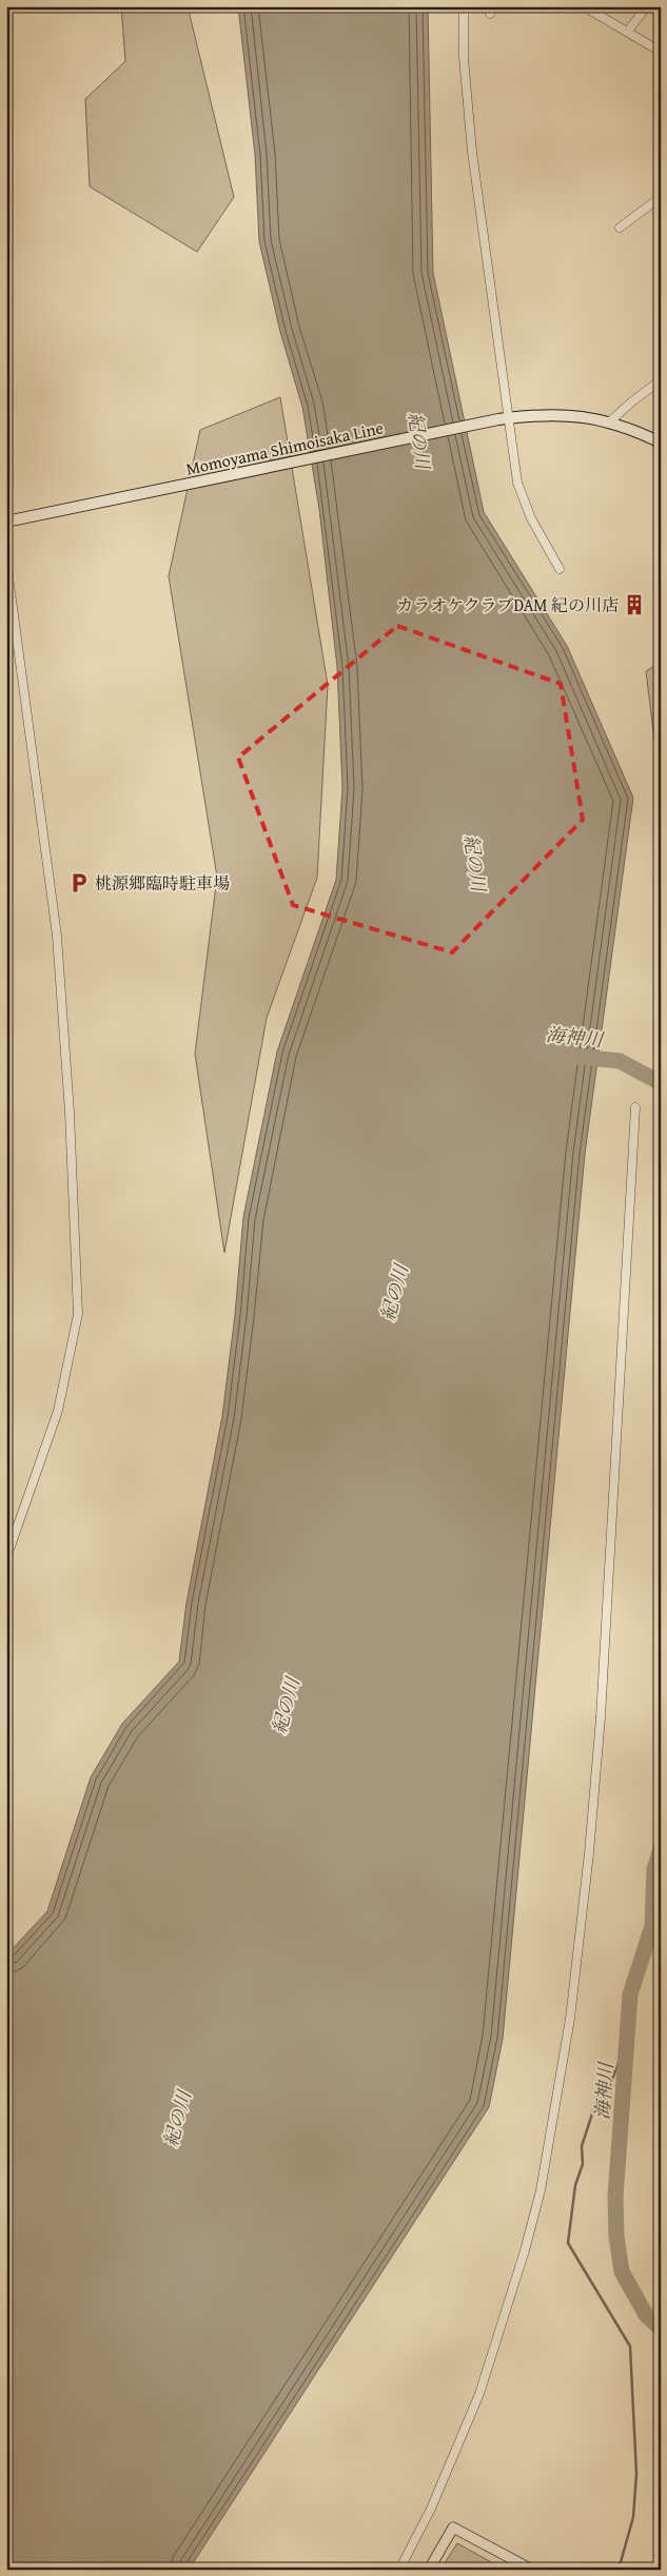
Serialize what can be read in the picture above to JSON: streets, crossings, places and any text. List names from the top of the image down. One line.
{"streets":{"main road":["Momoyama Shimoisaka Line"]},"water":["紀の川","海神川"],"places":{"building":["カラオケクラブDAM 紀の川店"],"parking":["桃源郷臨時駐車場"]}}
